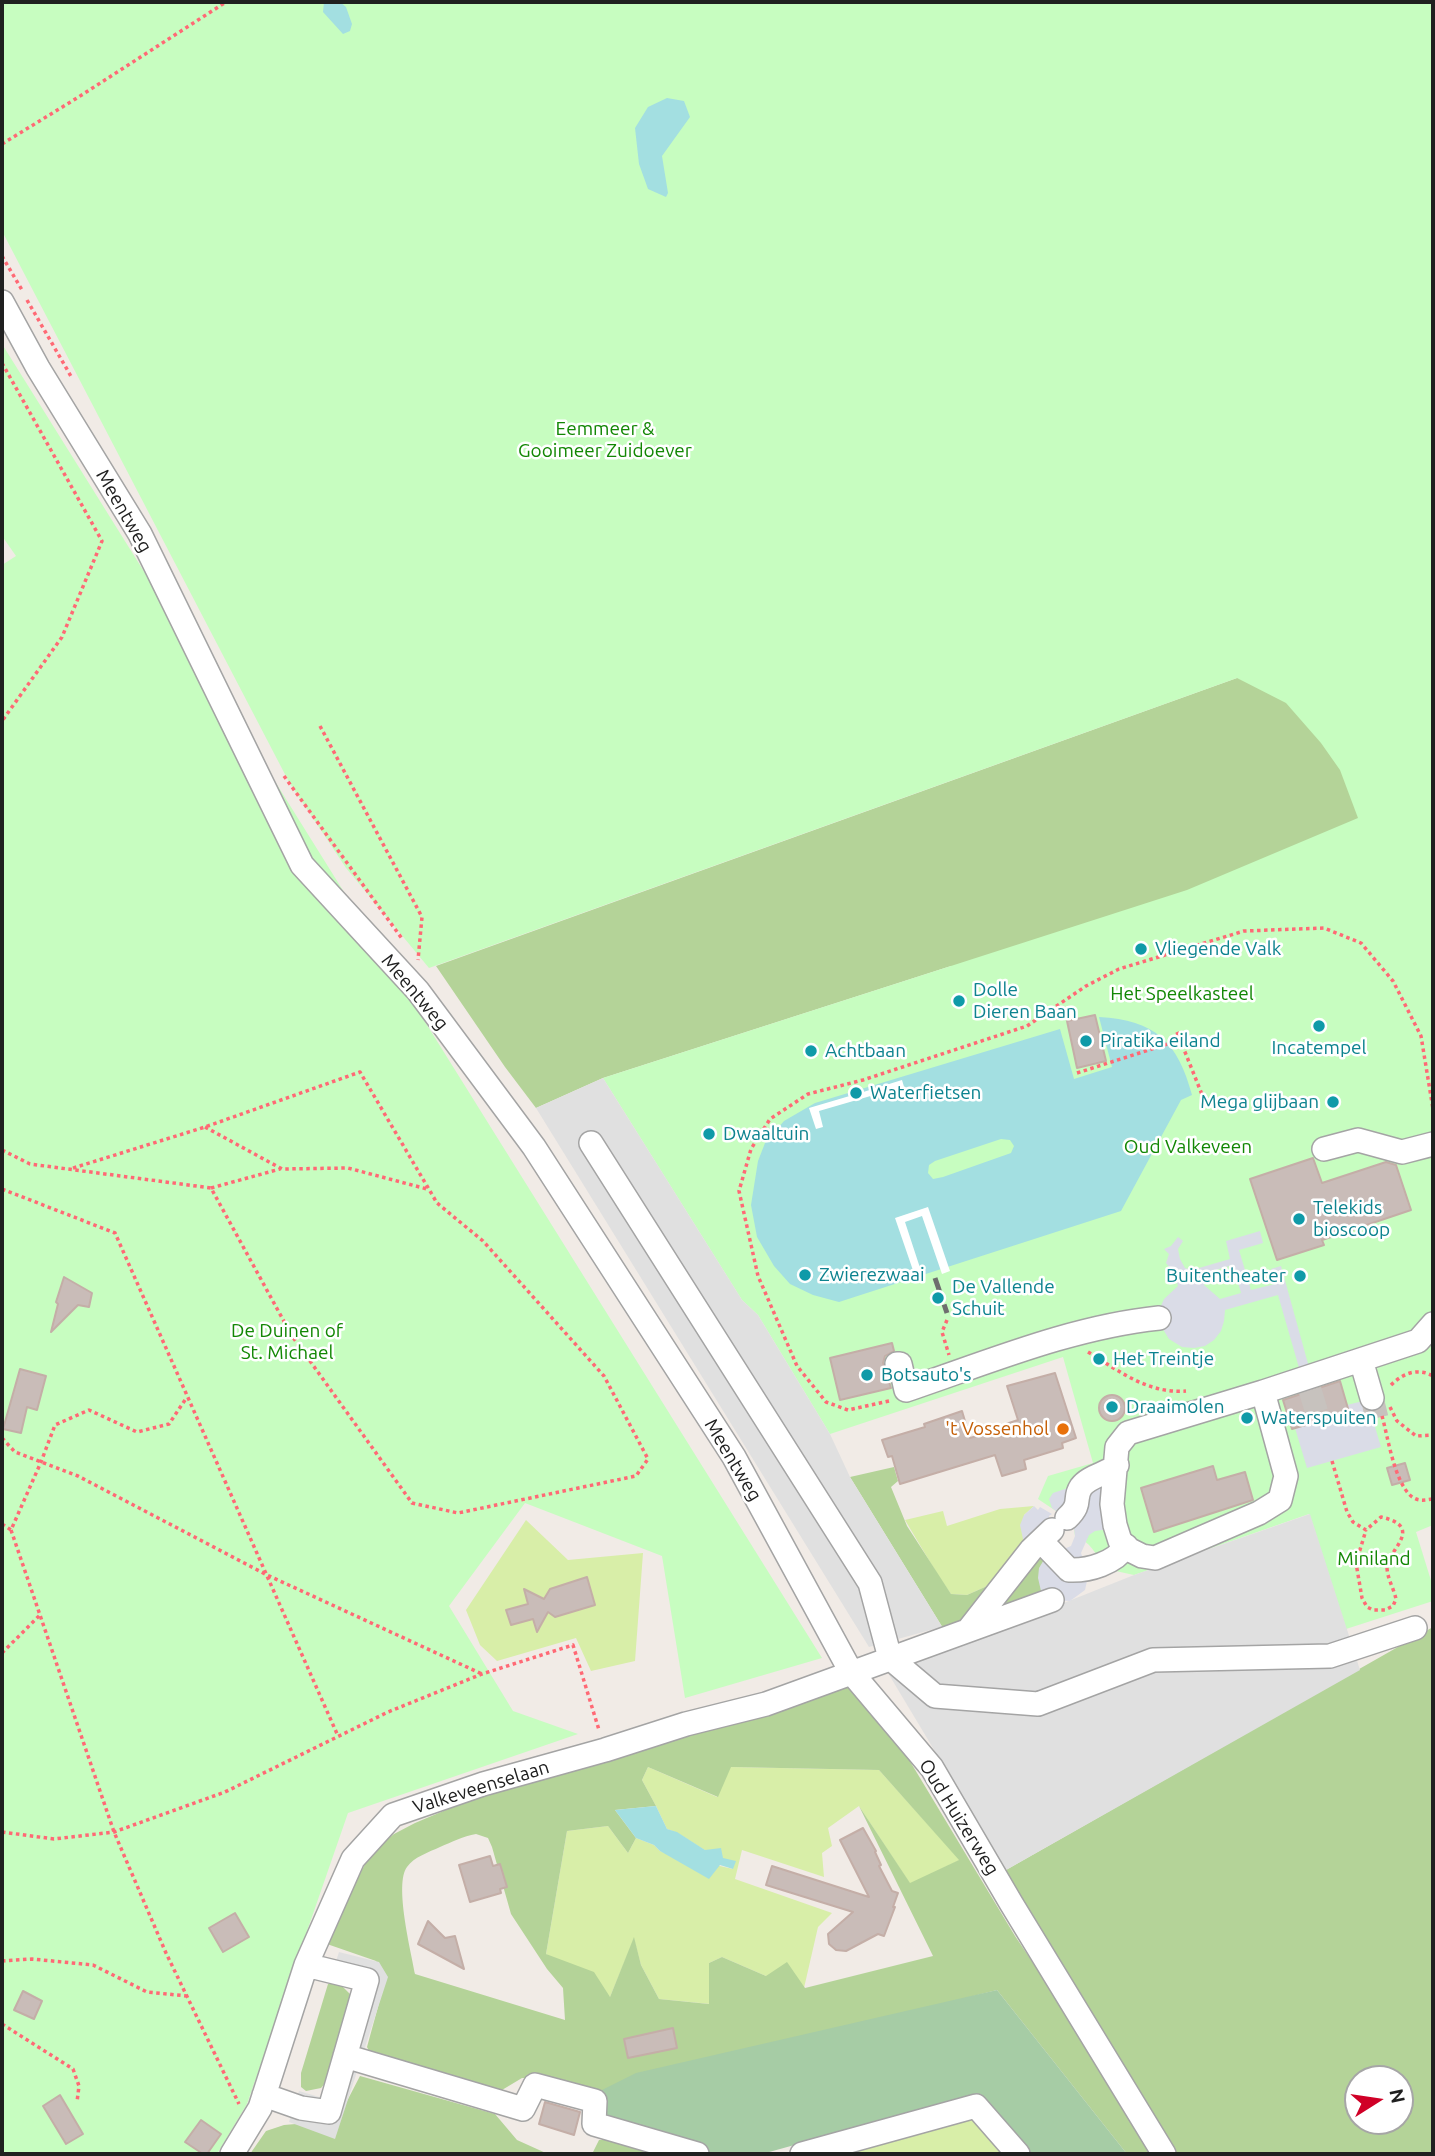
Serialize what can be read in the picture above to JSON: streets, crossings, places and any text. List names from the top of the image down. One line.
{"streets":{"street":["Meentweg","Valkeveenselaan","Oud Huizerweg"]},"crossings":[["Meentweg","Valkeveenselaan"],["Meentweg","Oud Huizerweg"],["Valkeveenselaan","Oud Huizerweg"]],"parks":["Eemmeer & Gooimeer Zuidoever","Het Speelkasteel","Oud Valkeveen","De Duinen of St. Michael","Miniland"],"places":["Vliegende Valk","Dolle Dieren Baan","Incatempel","Piratika eiland","Achtbaan","Waterfietsen","Mega glijbaan","Dwaaltuin","Telekids bioscoop","Zwierezwaai","Buitentheater","De Vallende Schuit","Het Treintje","Botsauto's","Draaimolen","Waterspuiten","'t Vossenhol"],"north":"right"}
